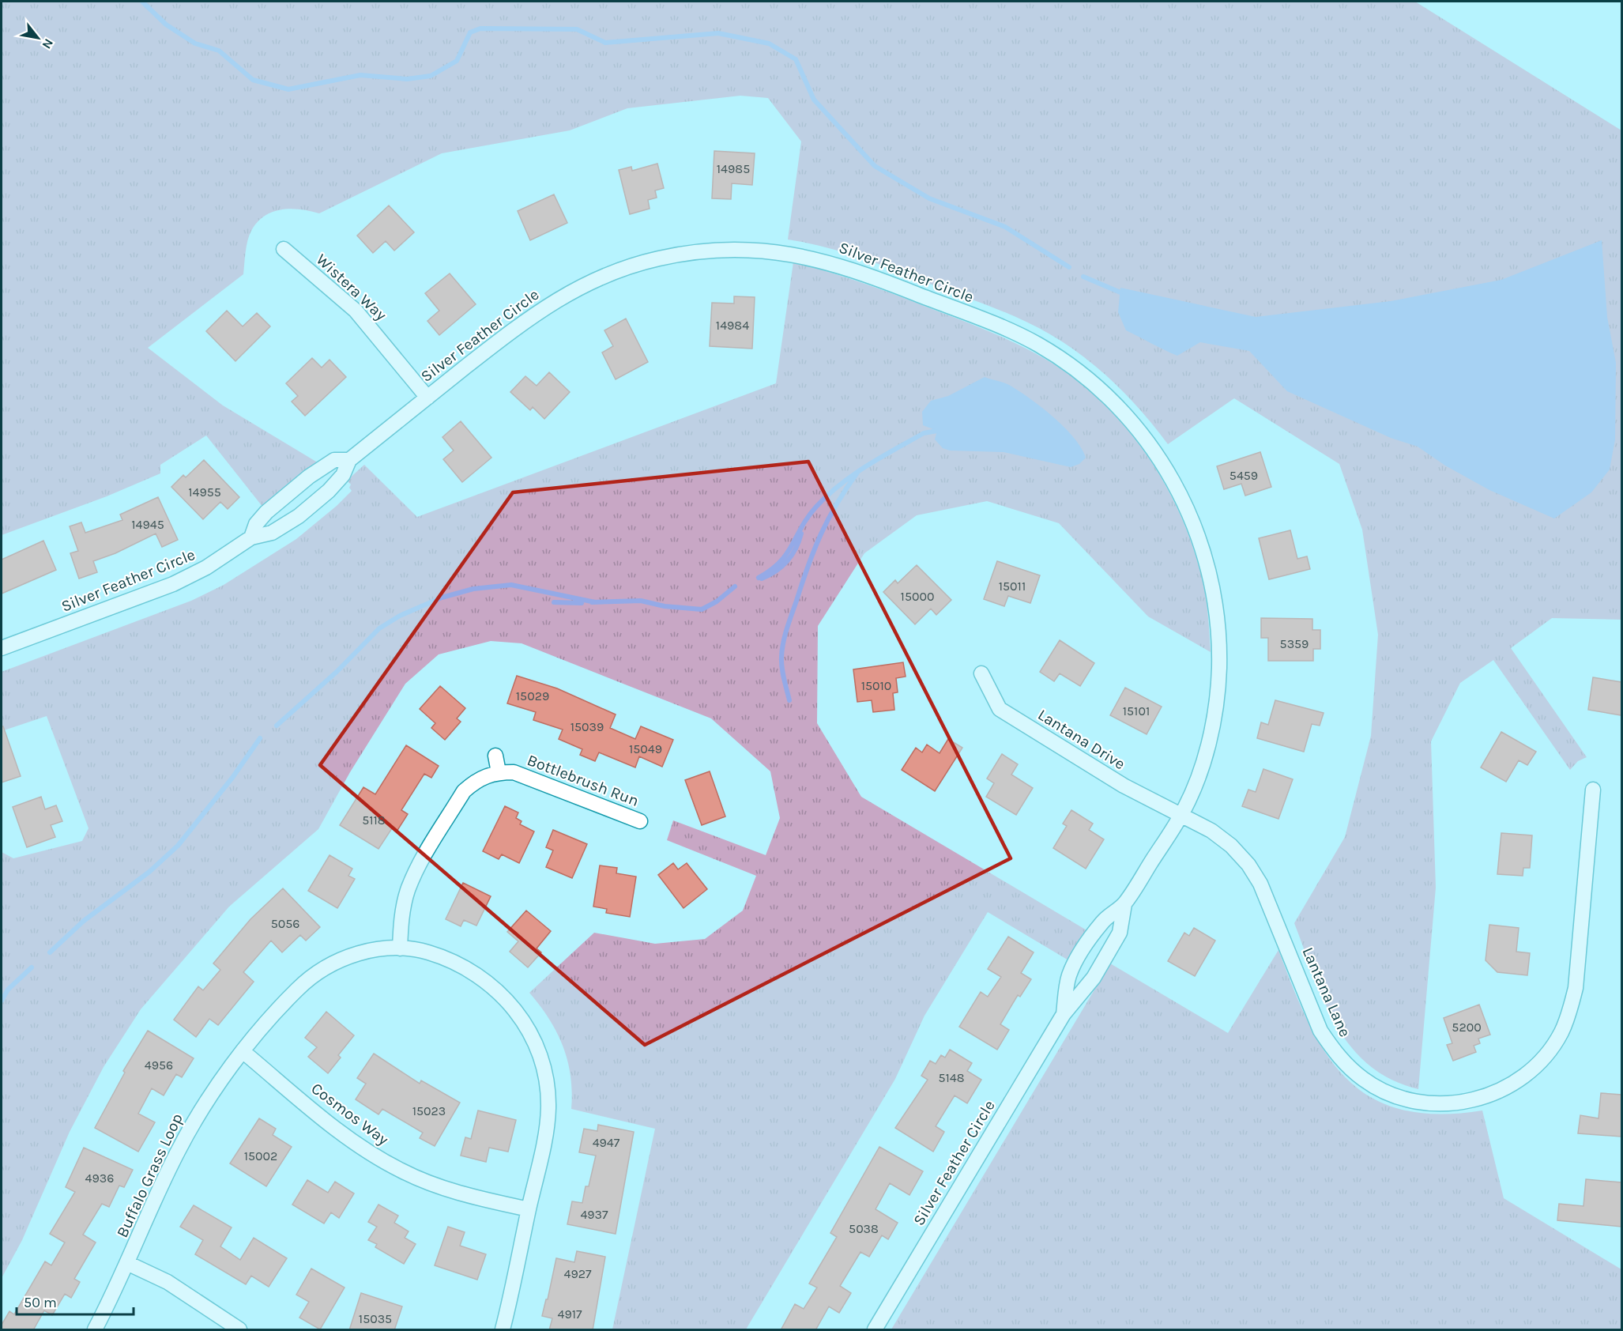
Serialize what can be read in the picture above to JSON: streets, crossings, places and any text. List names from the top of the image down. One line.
{"streets":{"street":["Silver Feather Circle","Wistera Way","Lantana Drive","Bottlebrush Run","Lantana Lane","Cosmos Way","Buffalo Grass Loop"]},"crossings":[["Silver Feather Circle","Wistera Way"],["Silver Feather Circle","Lantana Drive"],["Silver Feather Circle","Lantana Lane"],["Lantana Drive","Lantana Lane"],["Bottlebrush Run","Buffalo Grass Loop"],["Cosmos Way","Buffalo Grass Loop"]],"house_numbers":["14985","14984","5459","14955","14945","15011","15000","5359","15010","15029","15101","15039","15049","5118","5056","5200","4956","5148","15023","4947","15002","4936","4937","5038","4927","4917","15035"],"scale_bar":"50 m","north":"bottom right"}
